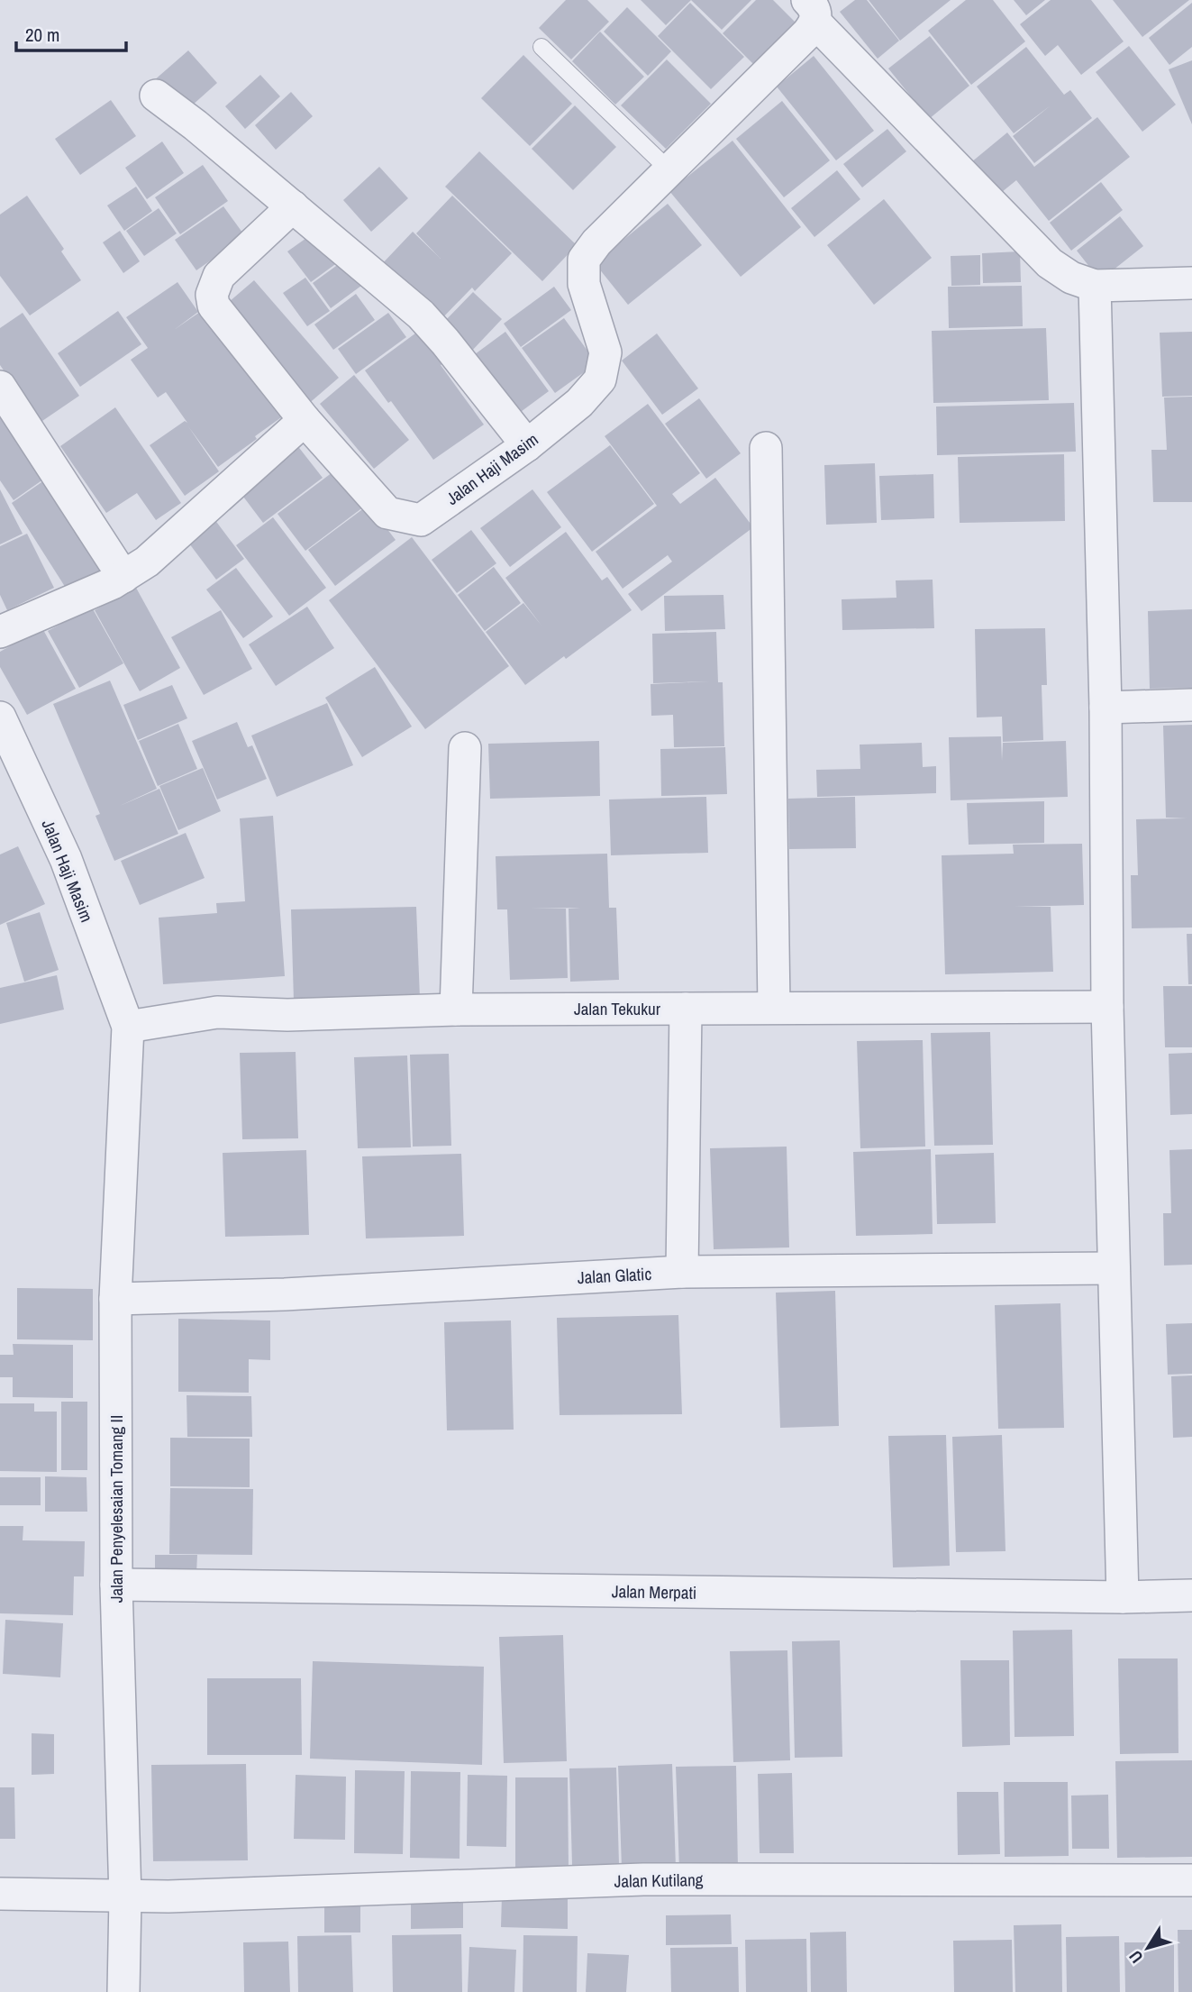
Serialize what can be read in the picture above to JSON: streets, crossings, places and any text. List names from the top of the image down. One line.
{"streets":{"street":["Jalan Haji Masim","Jalan Tekukur","Jalan Glatic","Jalan Penyelesaian Tomang II","Jalan Merpati","Jalan Kutilang"]},"crossings":[["Jalan Haji Masim","Jalan Tekukur"],["Jalan Haji Masim","Jalan Penyelesaian Tomang II"],["Jalan Tekukur","Jalan Penyelesaian Tomang II"],["Jalan Glatic","Jalan Penyelesaian Tomang II"],["Jalan Penyelesaian Tomang II","Jalan Merpati"],["Jalan Penyelesaian Tomang II","Jalan Kutilang"]],"scale_bar":"20 m","north":"bottom left"}
